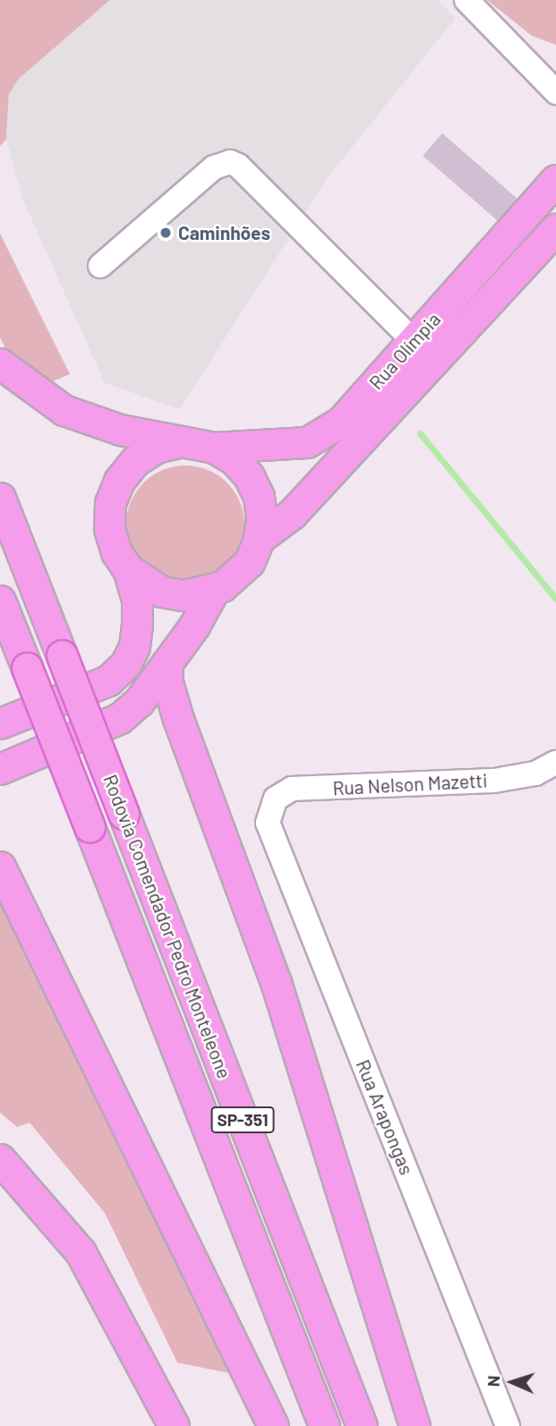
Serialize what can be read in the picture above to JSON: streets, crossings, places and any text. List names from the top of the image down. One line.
{"streets":{"main road":["Rua Olímpia","Rodovia Comendador Pedro Monteleone","SP-351"],"street":["Rua Nelson Mazetti","Rua Arapongas"]},"crossings":[["Rua Nelson Mazetti","Rua Arapongas"]],"places":["Caminhões"],"north":"left"}
